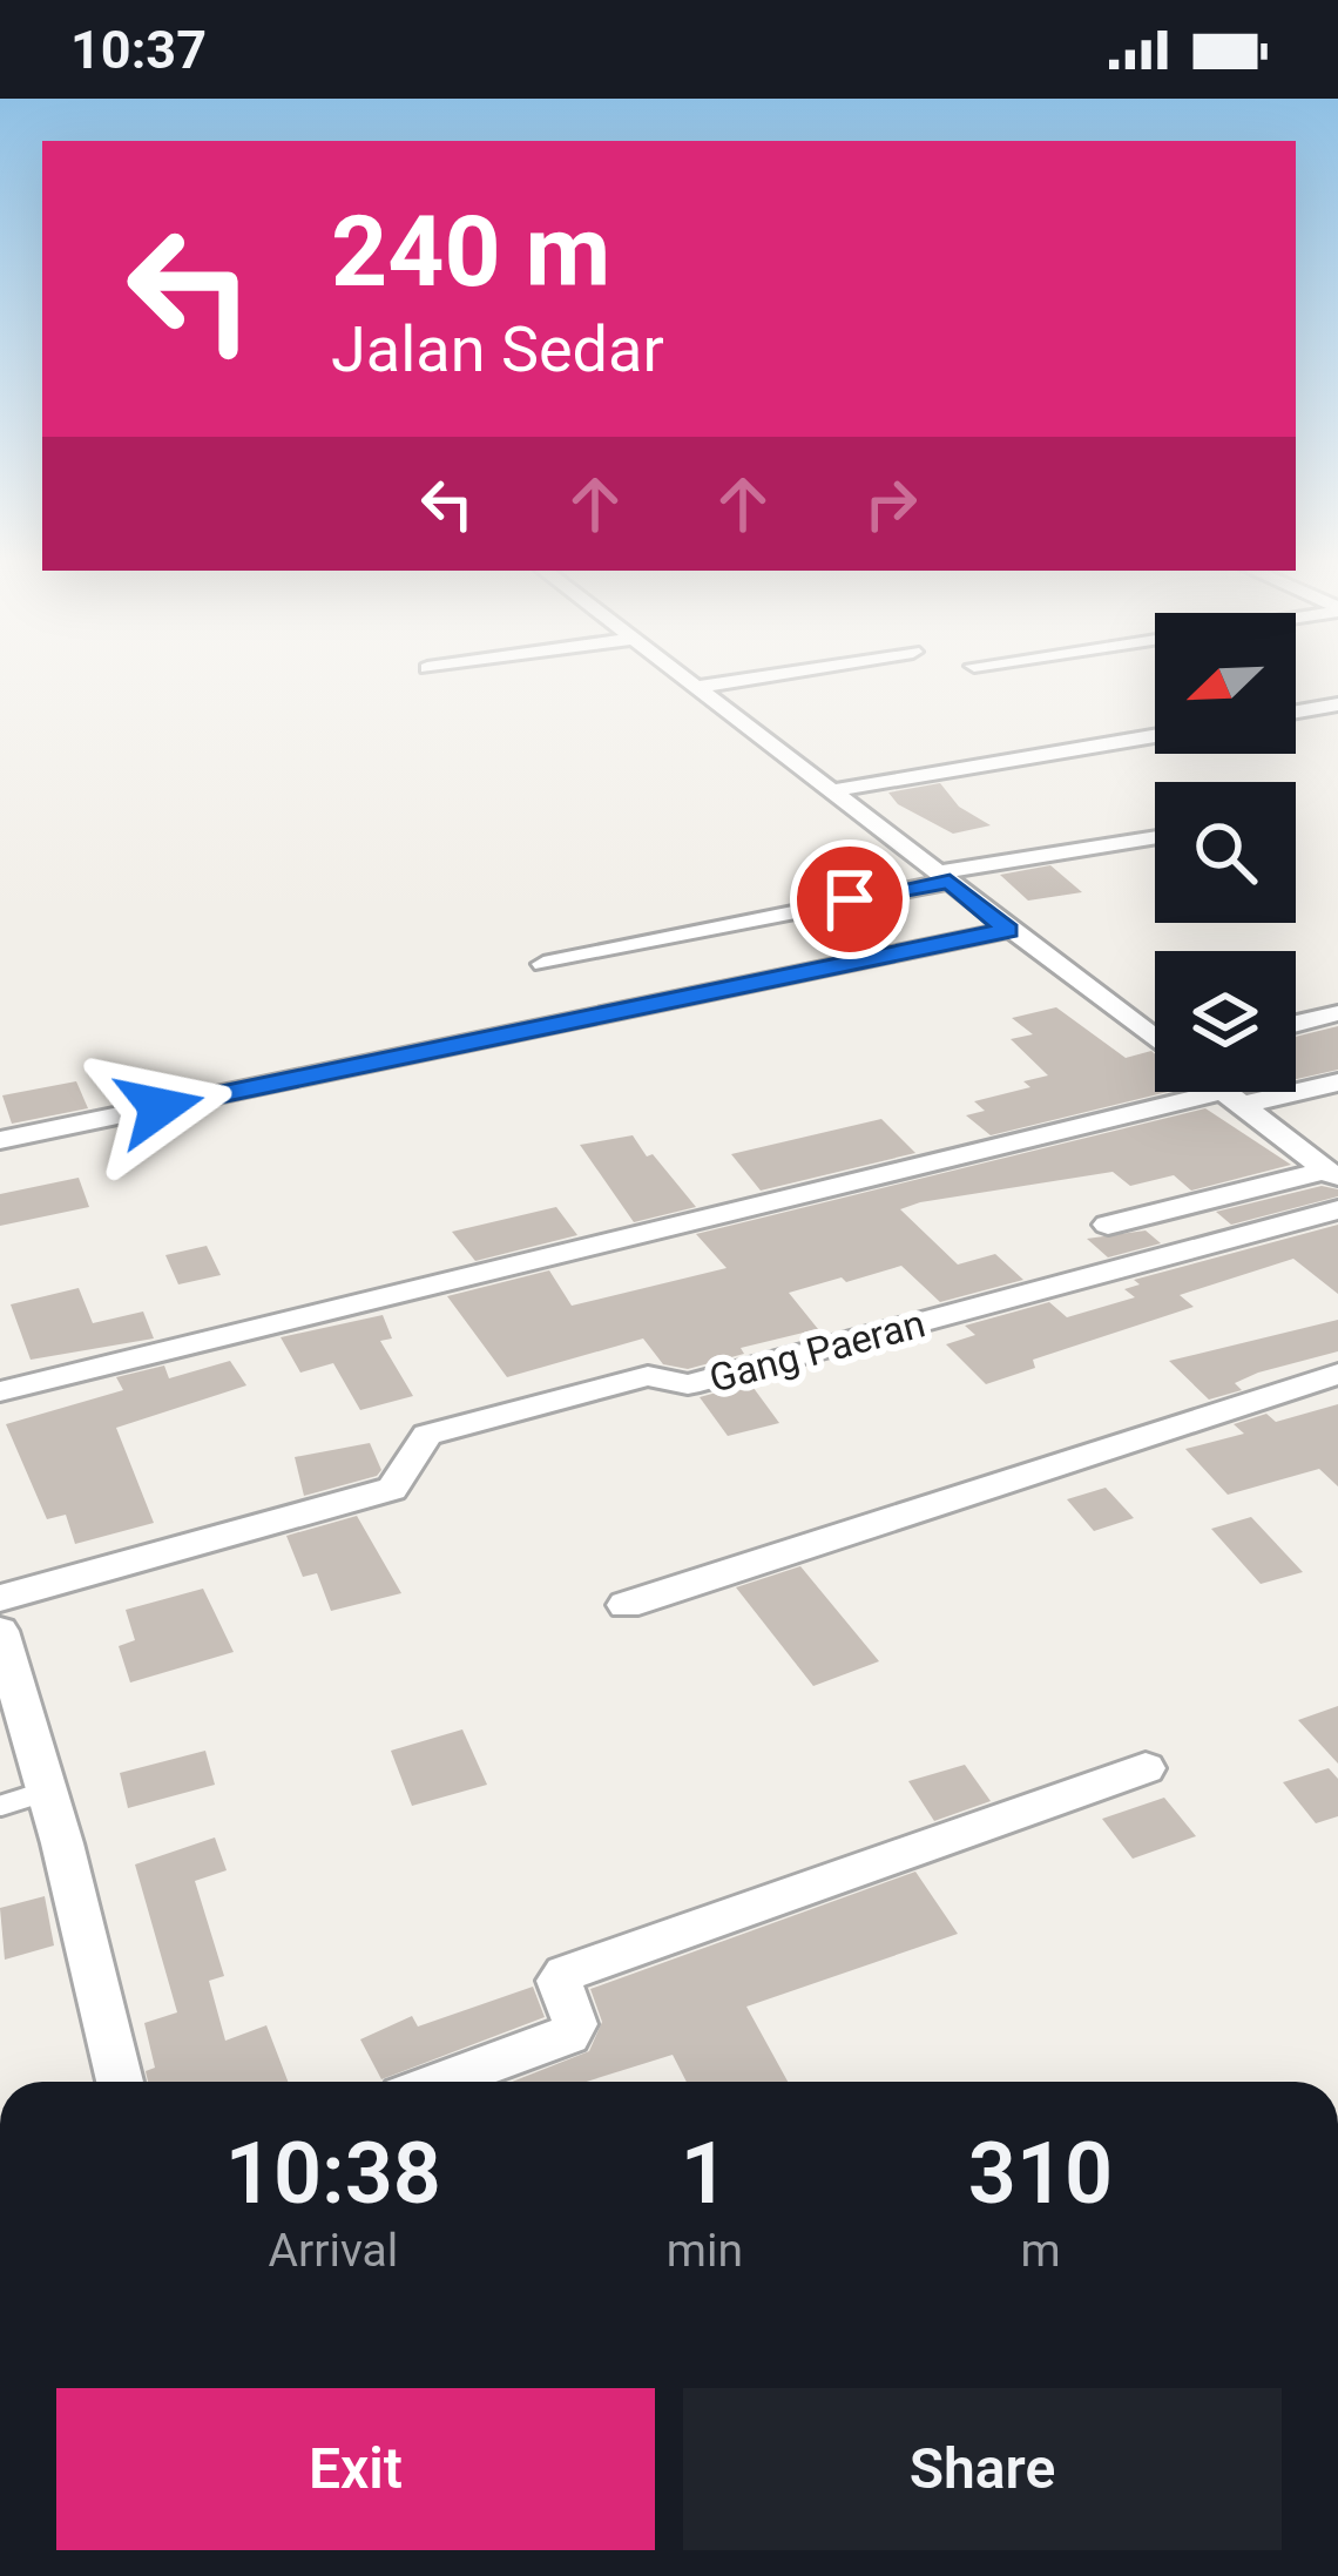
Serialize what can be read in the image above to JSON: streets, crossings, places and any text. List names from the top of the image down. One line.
{"streets":{"street":["Gang Paeran"]},"north":"bottom left","page":{"status":"10:37","turn":["240 m","Jalan Sedar"],"eta":["10:38","Arrival","1","min","310","m"],"buttons":["Exit","Share"]}}
